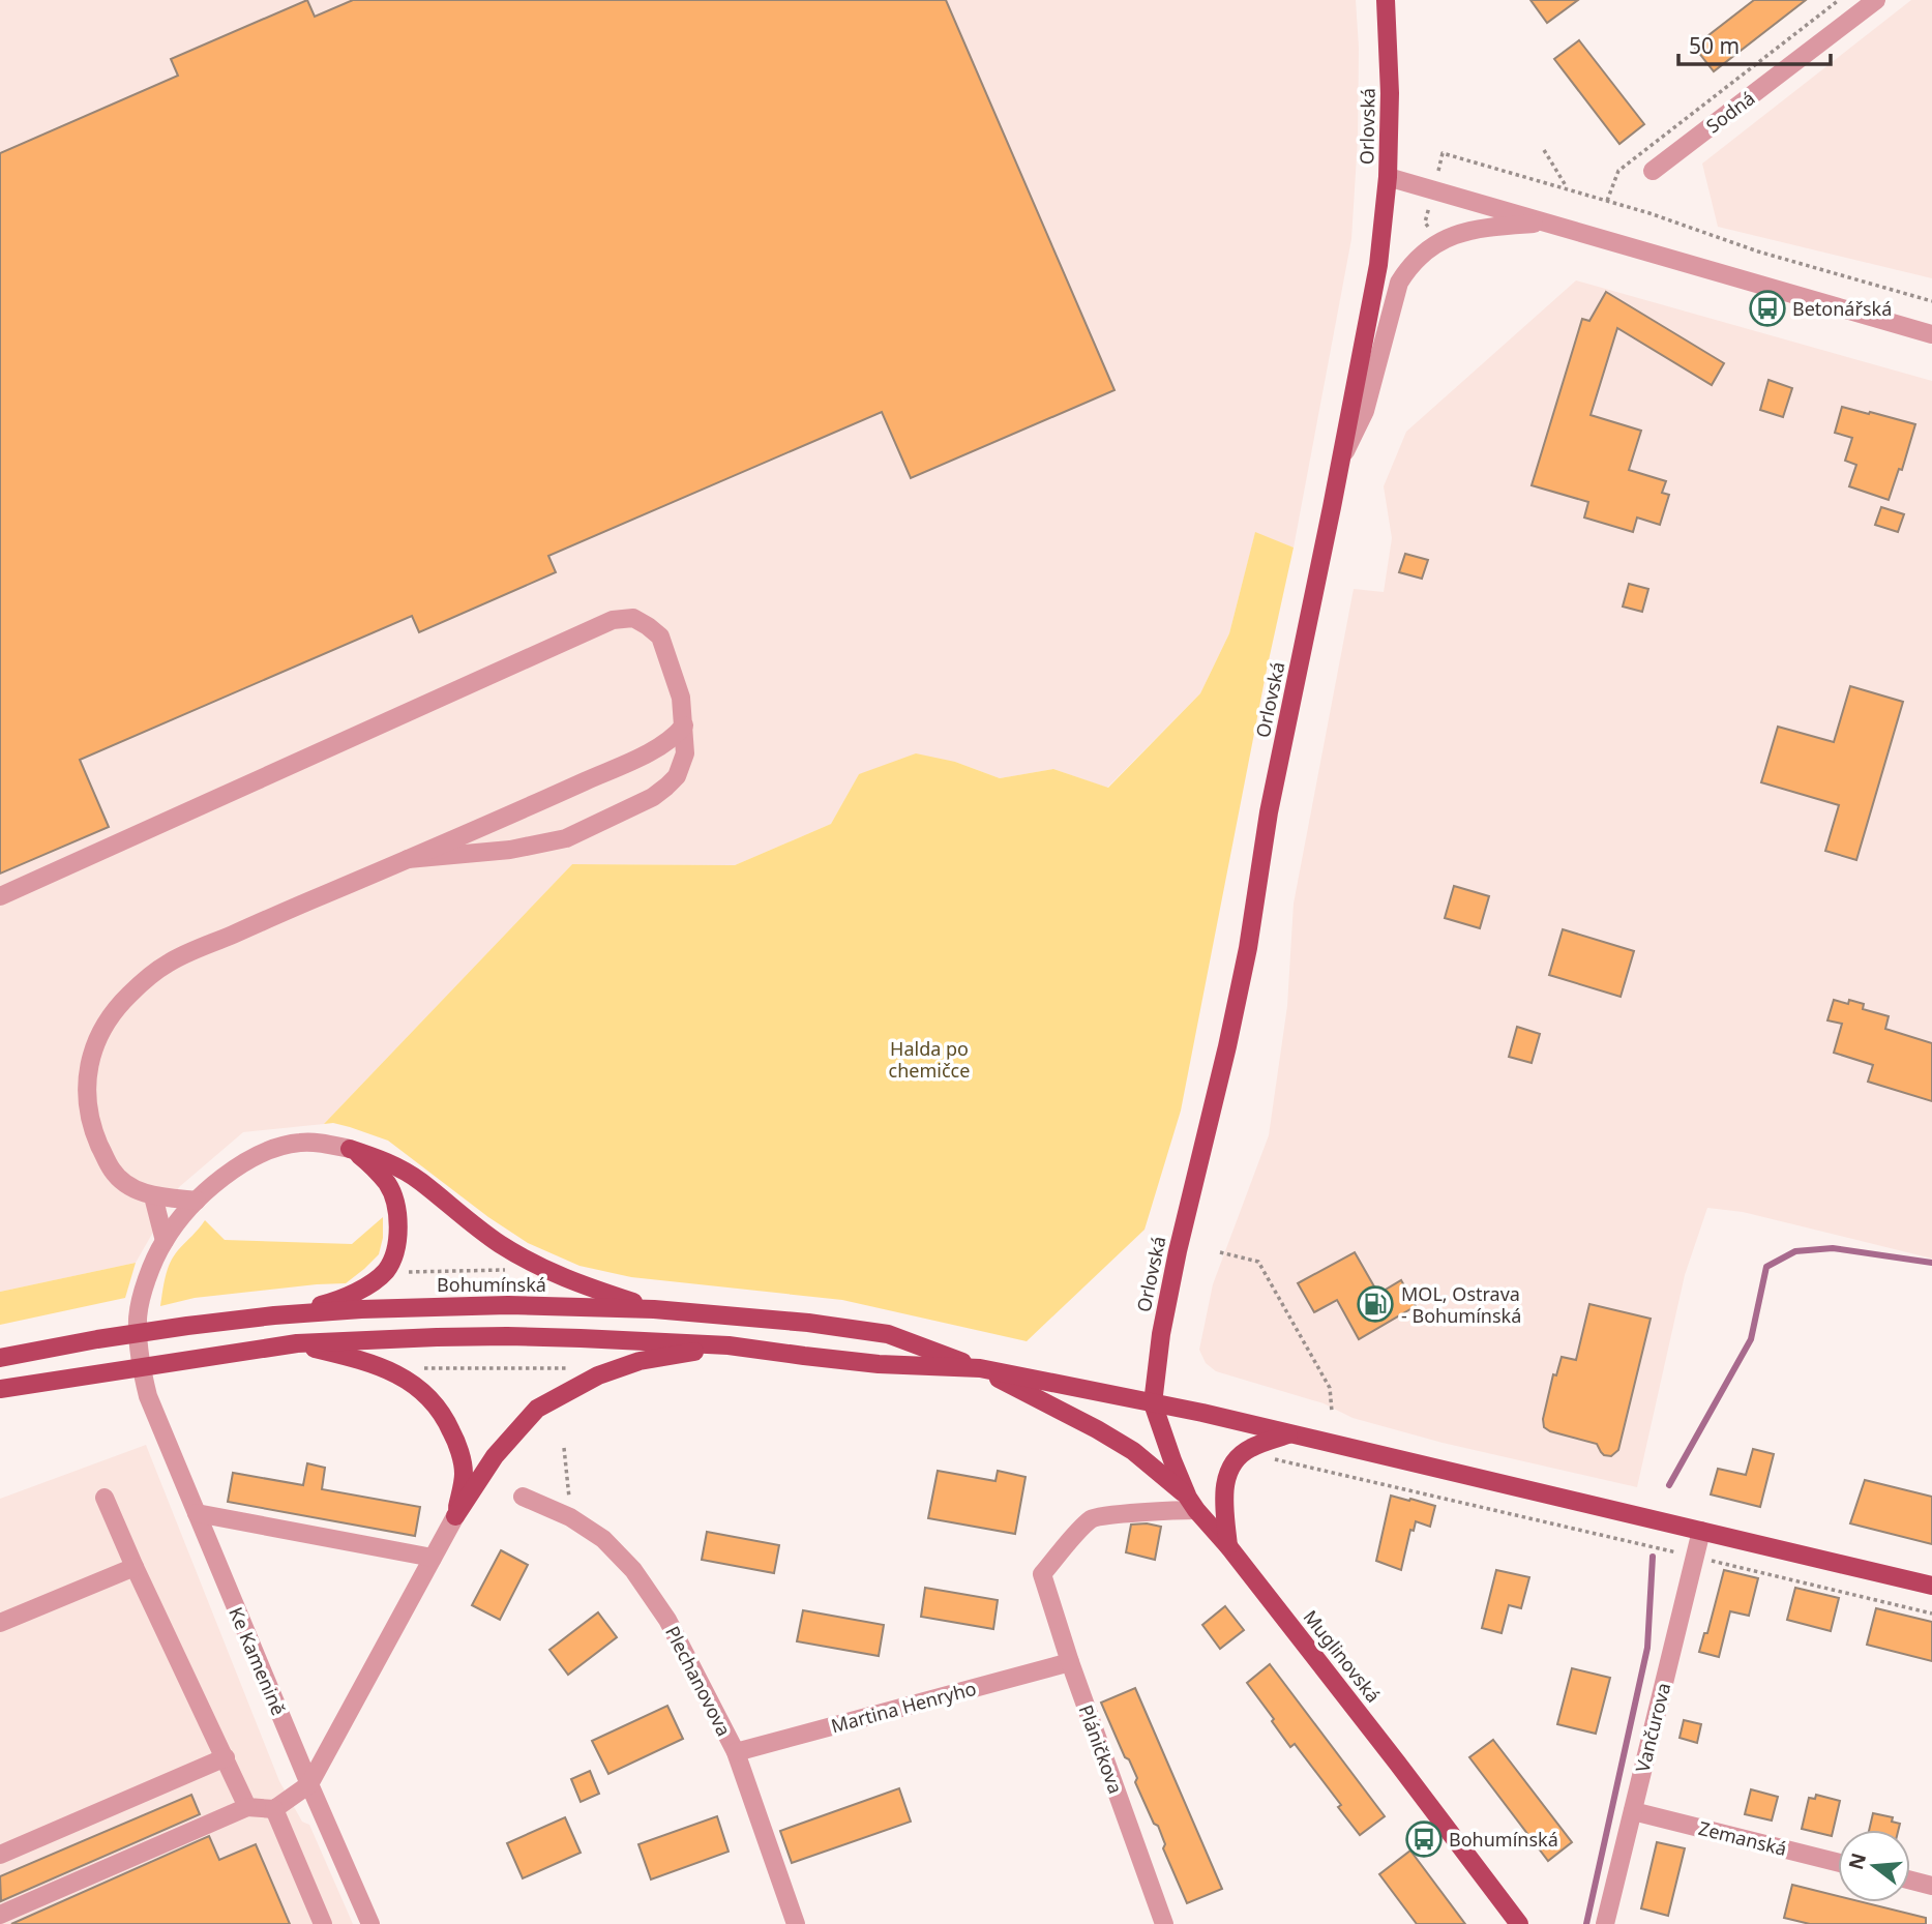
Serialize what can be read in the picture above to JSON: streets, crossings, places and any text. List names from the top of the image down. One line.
{"streets":{"main road":["Orlovská","Bohumínská","Muglinovská"],"street":["Sodná","Ke Kamenině","Plechanovova","Martina Henryho","Vančurova","Pláničkova","Zemanská"]},"crossings":[["Orlovská","Bohumínská"],["Orlovská","Muglinovská"],["Bohumínská","Muglinovská"],["Bohumínská","Vančurova"],["Muglinovská","Pláničkova"],["Plechanovova","Martina Henryho"],["Martina Henryho","Pláničkova"],["Vančurova","Zemanská"]],"parks":["Halda po chemičce"],"places":{"bus stop":["Betonářská","Bohumínská"],"fuel station":["MOL, Ostrava - Bohumínská"]},"scale_bar":"50 m","north":"left"}
